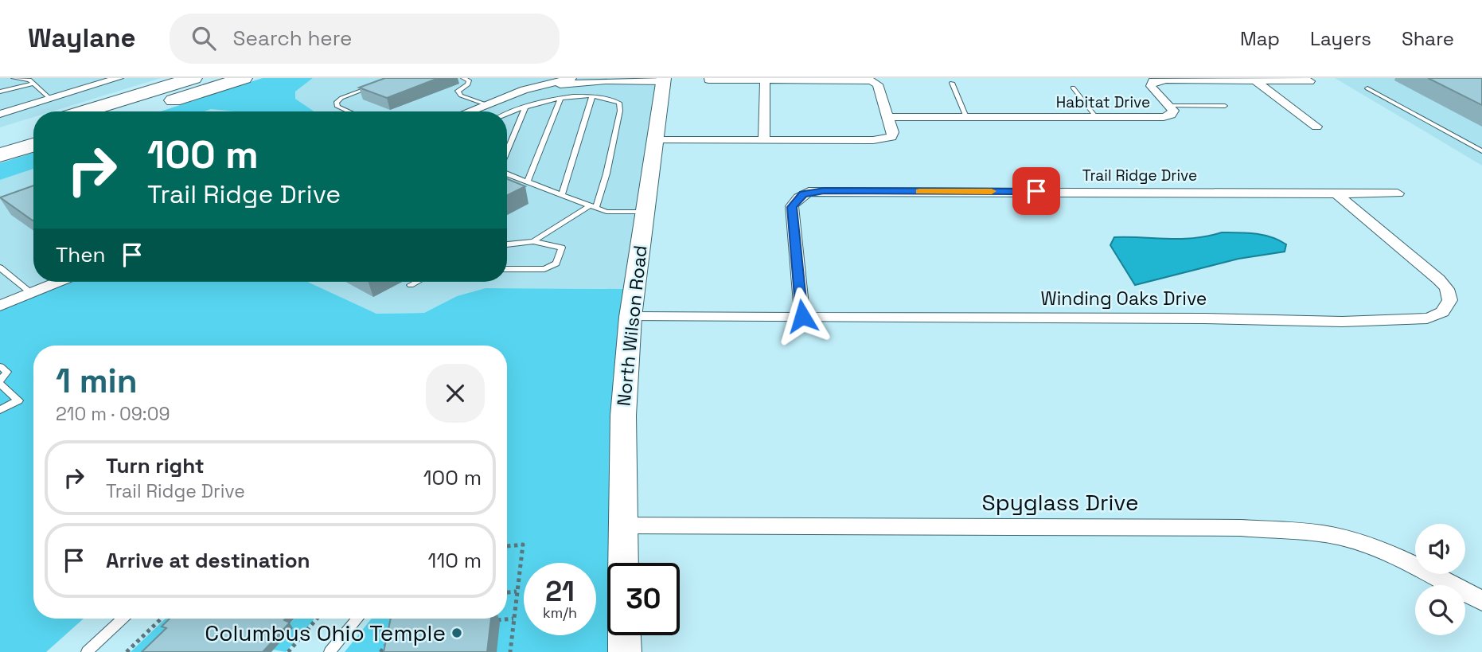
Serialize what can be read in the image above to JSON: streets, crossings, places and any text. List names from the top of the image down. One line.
{"streets":{"main road":["North Wilson Road"],"street":["Habitat Drive","Trail Ridge Drive","Winding Oaks Drive","Spyglass Drive"]},"crossings":[["Trail Ridge Drive","Winding Oaks Drive"],["Winding Oaks Drive","North Wilson Road"],["North Wilson Road","Spyglass Drive"]],"places":["Columbus Ohio Temple"],"page":{"header":"Waylane","search":"Search here","nav":["Map","Layers","Share"],"turn":["100 m","Trail Ridge Drive"],"then":"Then","heading":["1 min","210 m · 09:09"],"list":[{"name":"Turn right","note":"Trail Ridge Drive","value":"100 m"},{"name":"Arrive at destination","value":"110 m"}],"speed":"21 km/h","limit":"30"}}
